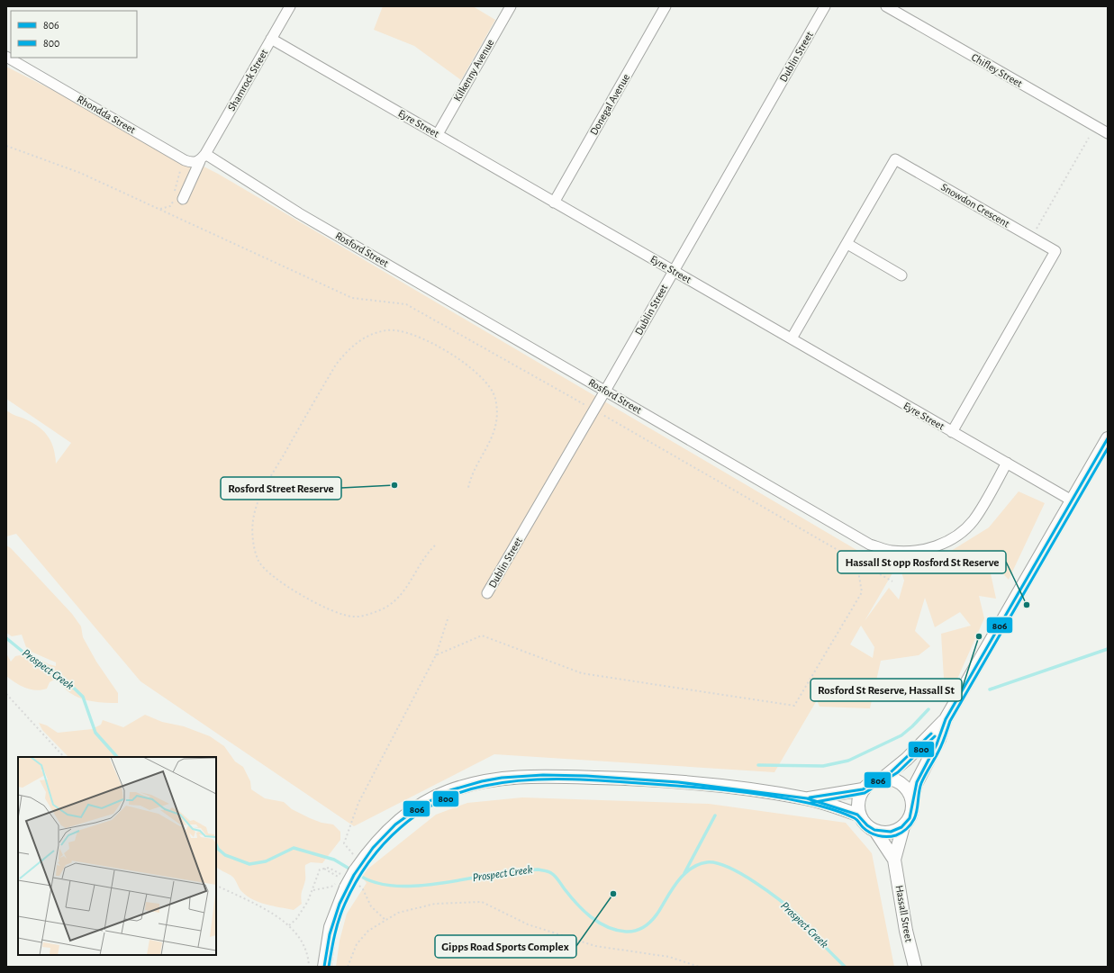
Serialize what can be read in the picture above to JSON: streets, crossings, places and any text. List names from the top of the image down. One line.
{"streets":{"main road":["Hassall Street"],"street":["Dublin Street","Kilkenny Avenue","Chifley Street","Shamrock Street","Donegal Avenue","Rhondda Street","Eyre Street","Snowdon Crescent","Rosford Street"]},"crossings":[["Dublin Street","Eyre Street"],["Dublin Street","Rosford Street"],["Kilkenny Avenue","Eyre Street"],["Shamrock Street","Rhondda Street"],["Shamrock Street","Eyre Street"],["Shamrock Street","Rosford Street"],["Donegal Avenue","Eyre Street"],["Rhondda Street","Rosford Street"],["Eyre Street","Snowdon Crescent"],["Eyre Street","Rosford Street"]],"water":["Prospect Creek"],"places":["Rosford Street Reserve","Hassall St opp Rosford St Reserve","Rosford St Reserve, Hassall St","Gipps Road Sports Complex"],"lines":["transit line 806","transit line 800"],"legend":["806","800"]}
